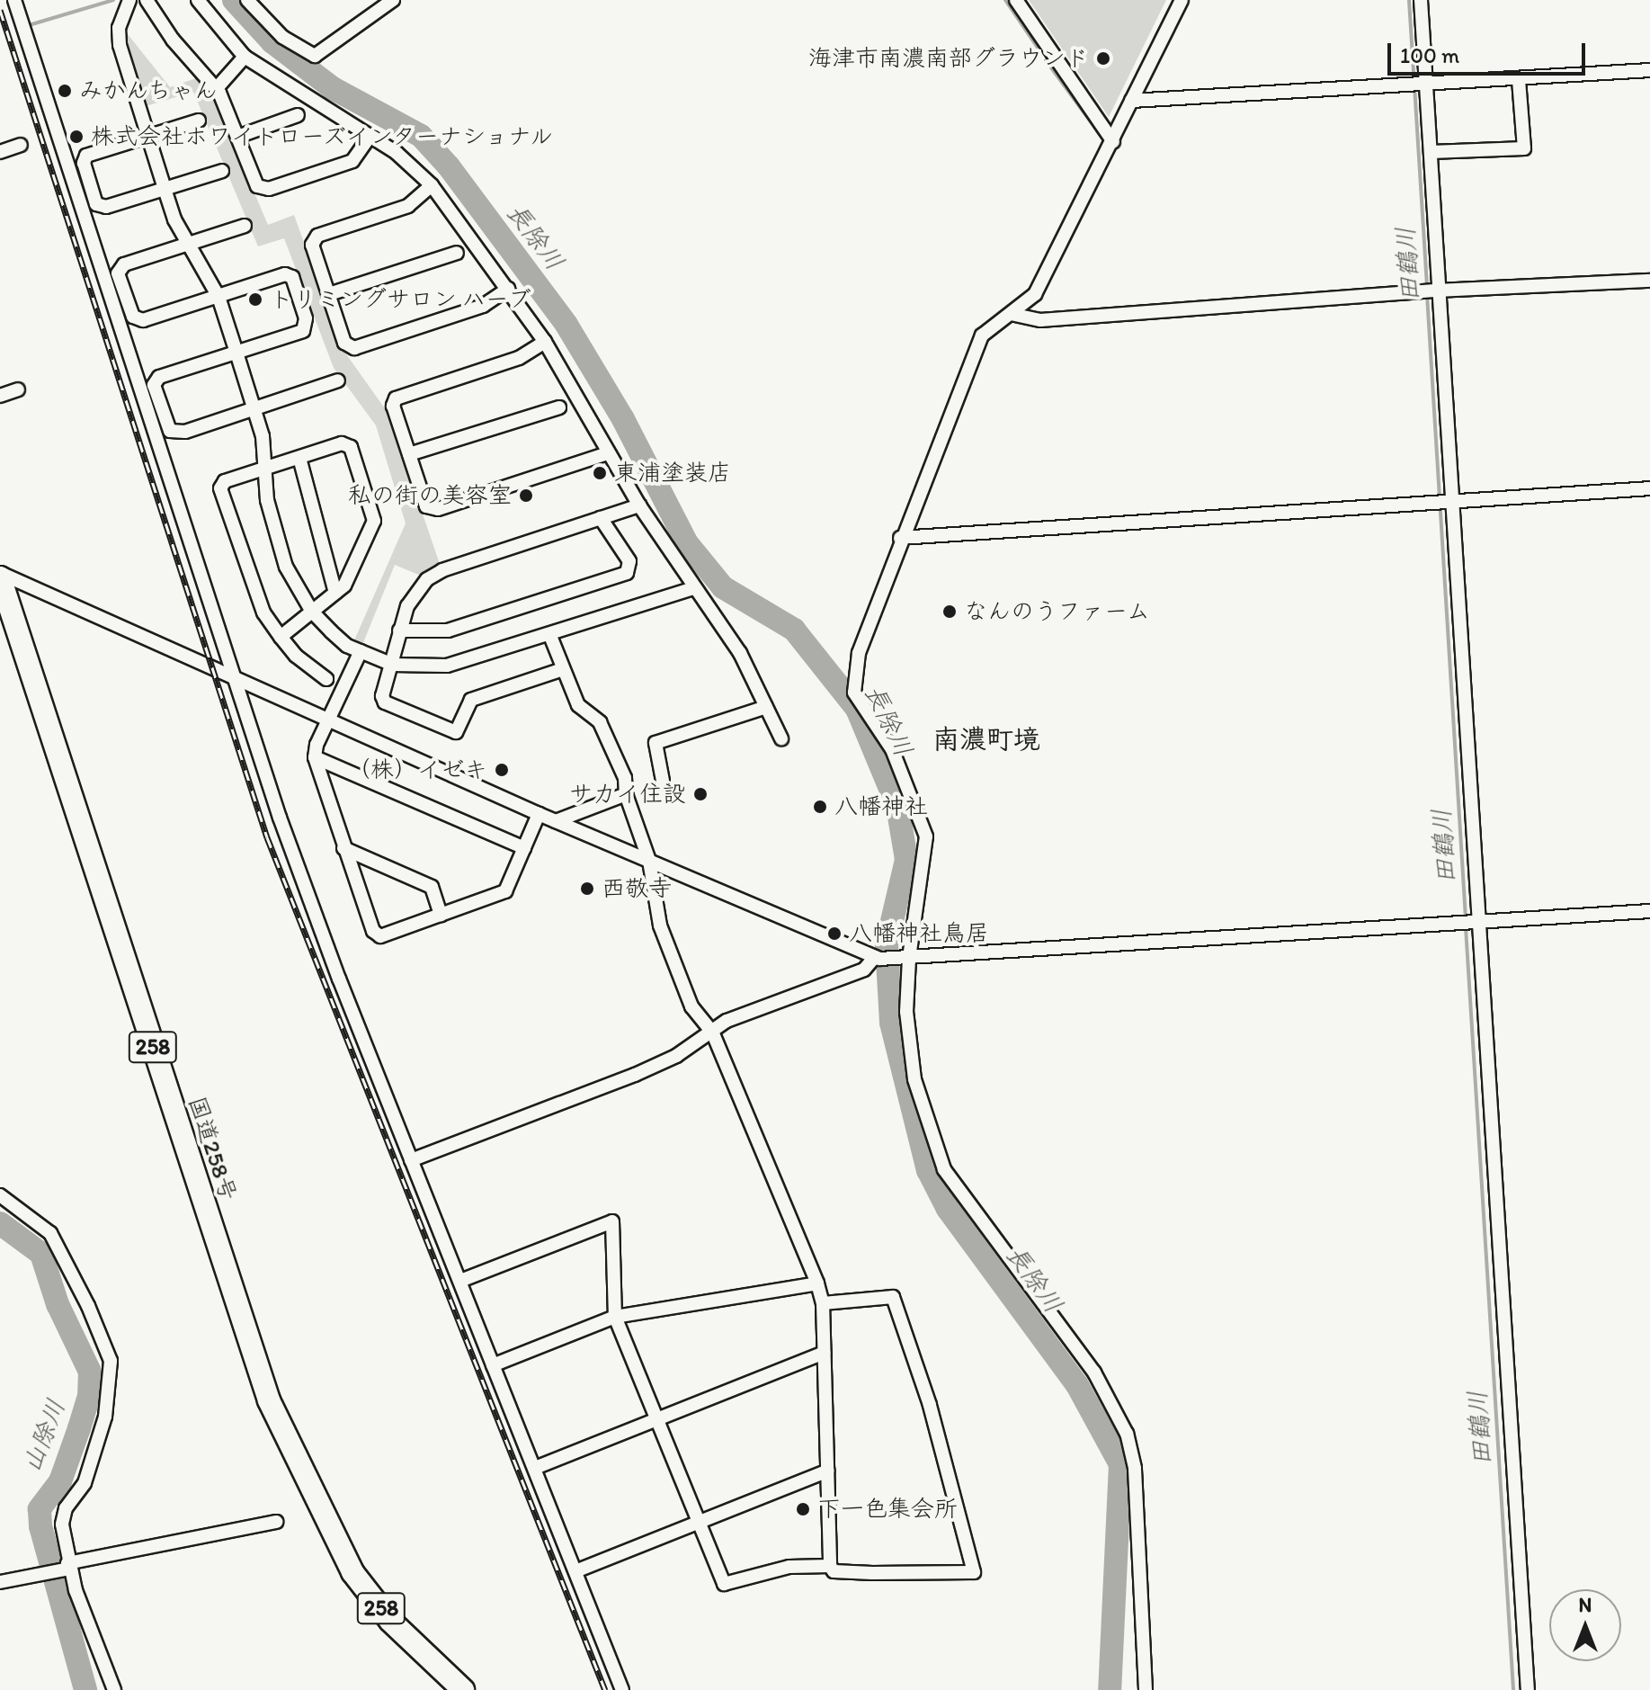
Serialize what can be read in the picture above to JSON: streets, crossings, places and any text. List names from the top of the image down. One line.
{"streets":{"highway":["258","国道258号"]},"districts":["南濃町境"],"water":["長除川","田鶴川","山除川"],"places":["海津市南濃南部グラウンド","みかんちゃん","株式会社ホワイトローズインターナショナル","トリミングサロン ハーブ","東浦塗装店","私の街の美容室","なんのうファーム","（株）イゼキ","サカイ住設","八幡神社","西敬寺","八幡神社鳥居","下一色集会所"],"scale_bar":"100 m","north":"top"}
